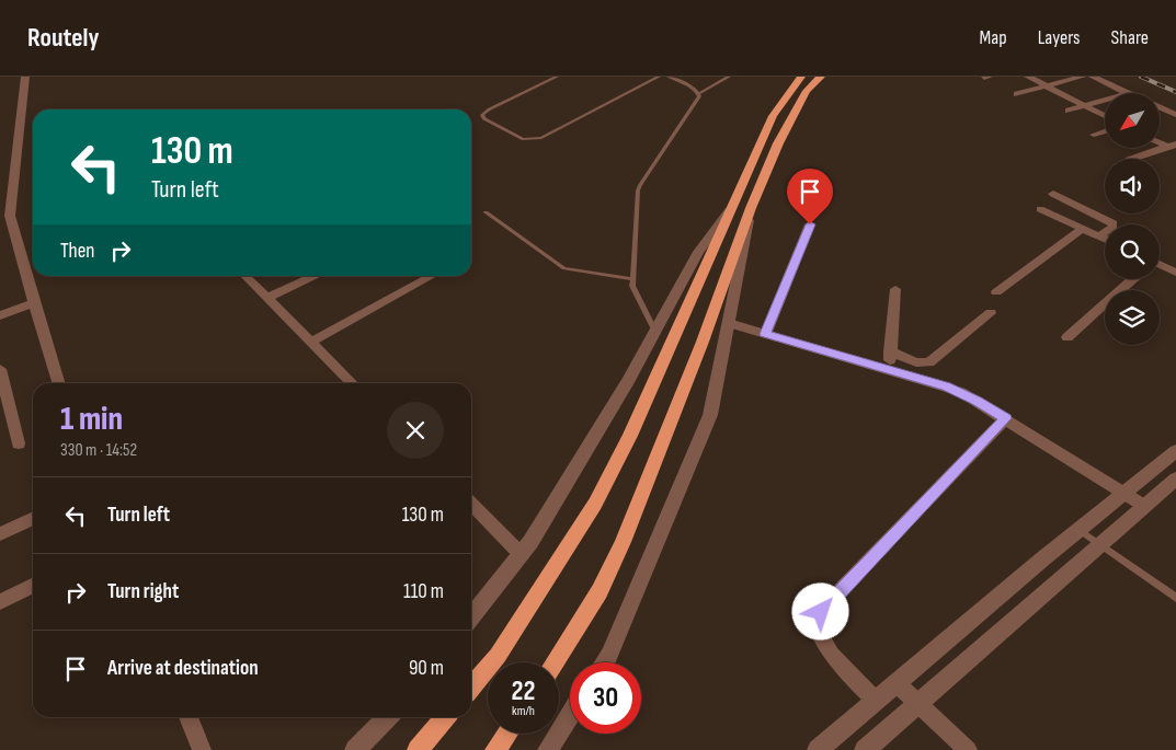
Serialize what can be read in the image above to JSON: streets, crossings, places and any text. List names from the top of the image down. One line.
{"north":"bottom left","page":{"header":"Routely","nav":["Map","Layers","Share"],"turn":["130 m","Turn left"],"then":"Then","heading":["1 min","330 m · 14:52"],"list":[{"name":"Turn left","value":"130 m"},{"name":"Turn right","value":"110 m"},{"name":"Arrive at destination","value":"90 m"}],"speed":"22 km/h","limit":"30"}}
